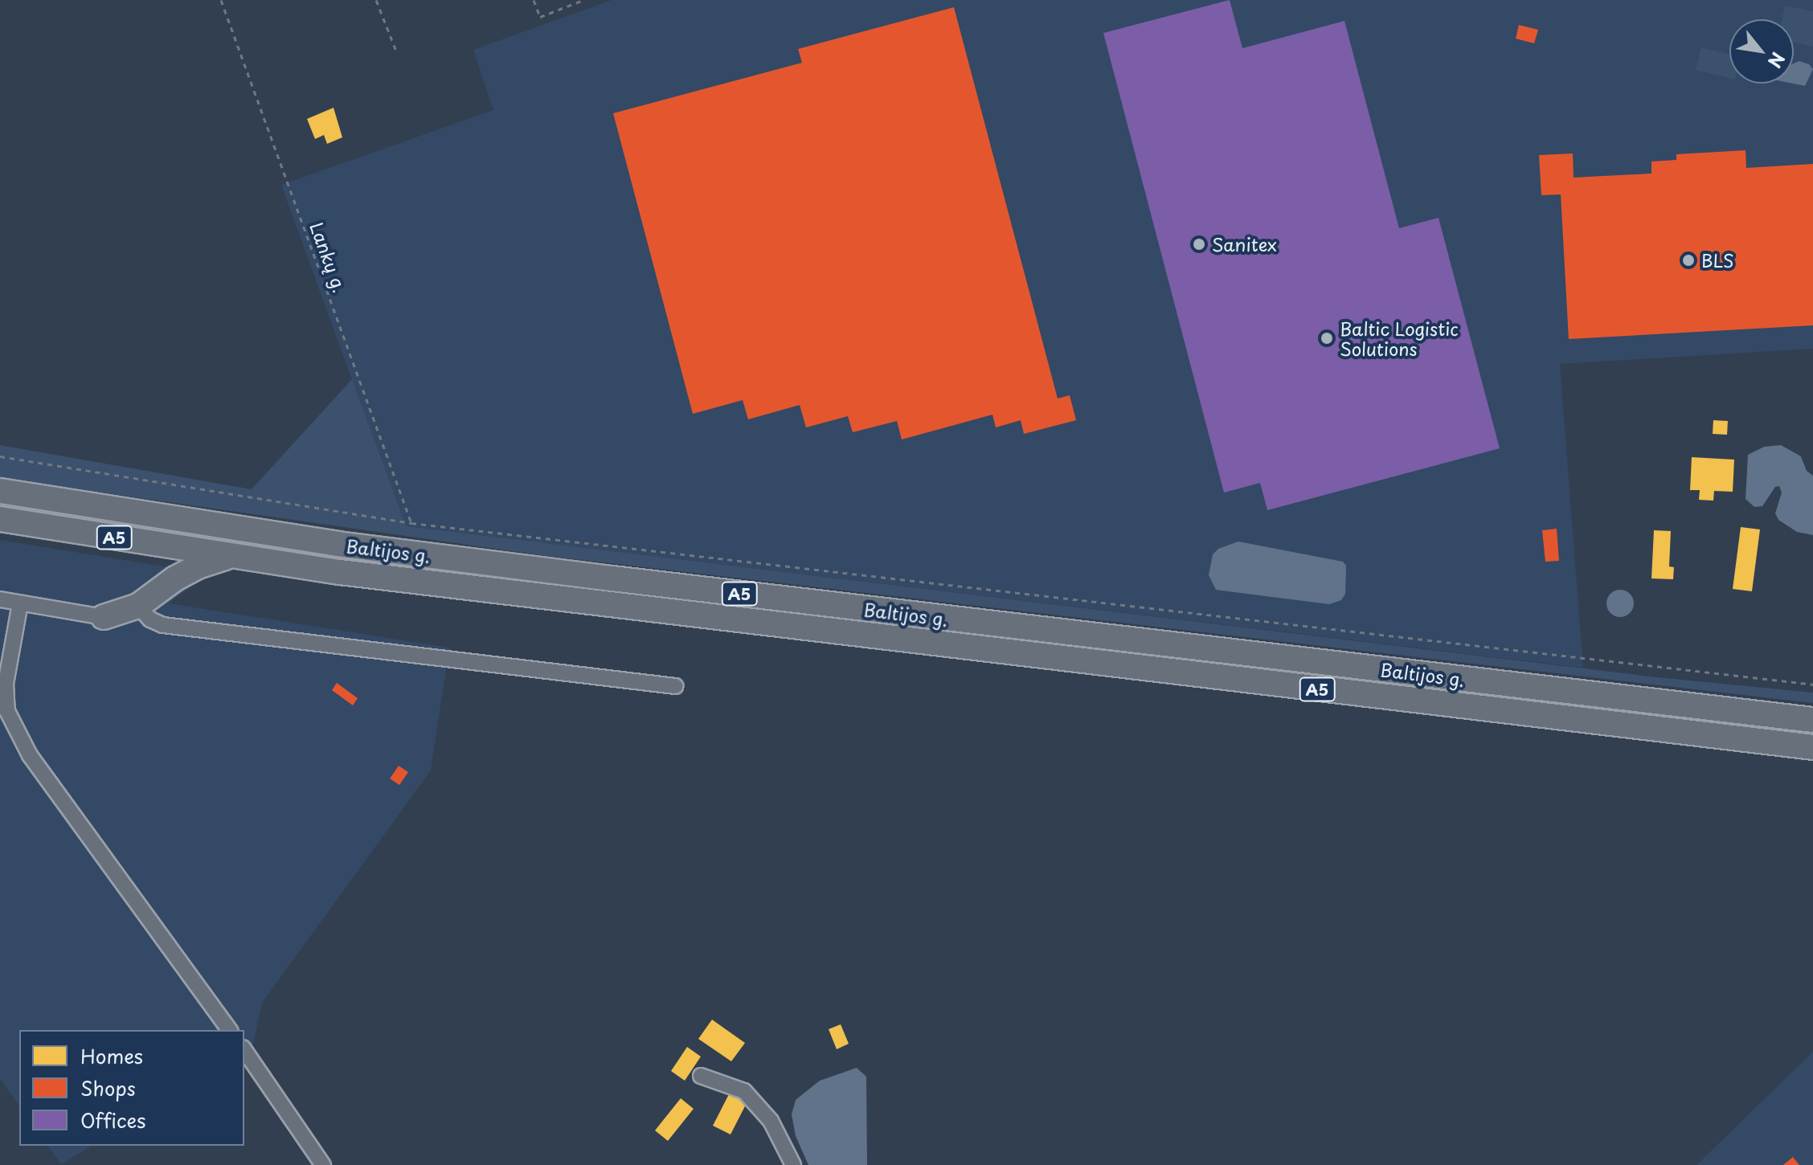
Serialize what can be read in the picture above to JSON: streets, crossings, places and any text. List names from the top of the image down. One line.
{"streets":{"highway":["A5","Baltijos g."],"path":["Lankų g."]},"places":["Sanitex","BLS","Baltic Logistic Solutions"],"legend":["Homes","Shops","Offices"],"north":"bottom right"}
